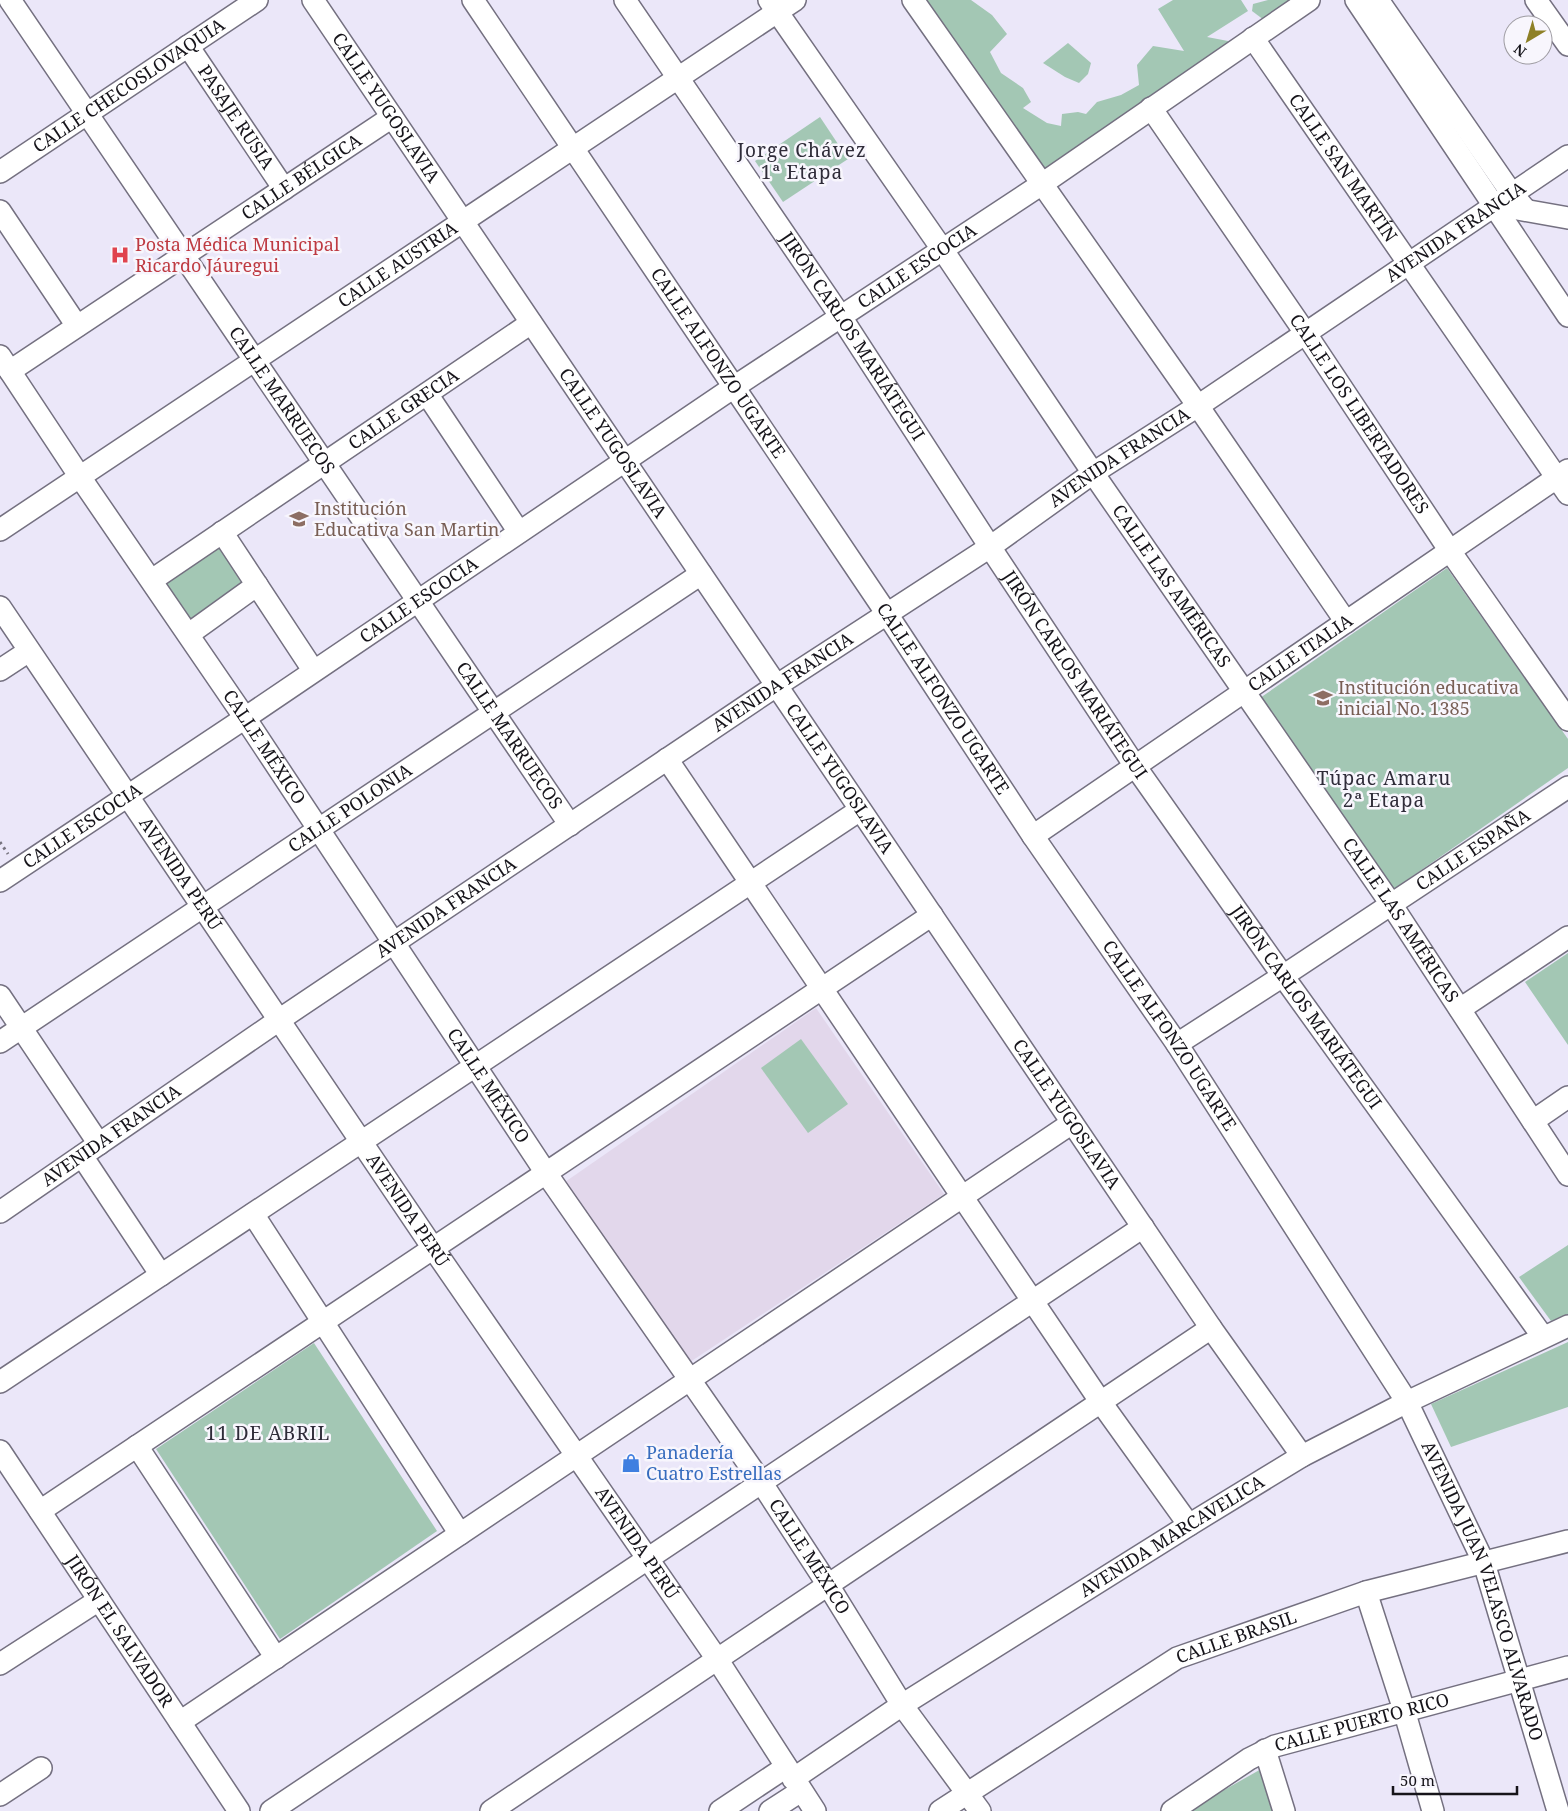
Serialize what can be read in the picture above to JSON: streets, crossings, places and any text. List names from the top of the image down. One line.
{"streets":{"street":["CALLE CHECOSLOVAQUIA","CALLE YUGOSLAVIA","PASAJE RUSIA","CALLE SAN MARTÍN","CALLE BÉLGICA","AVENIDA FRANCIA","CALLE AUSTRIA","CALLE ESCOCIA","JIRÓN CARLOS MARIÁTEGUI","CALLE ALFONZO UGARTE","CALLE MARRUECOS","CALLE GRECIA","CALLE LOS LIBERTADORES","CALLE LAS AMÉRICAS","CALLE ITALIA","CALLE MÉXICO","CALLE POLONIA","CALLE ESPAÑA","AVENIDA PERÚ","AVENIDA MARCAVELICA","AVENIDA JUAN VELASCO ALVARADO","JIRÓN EL SALVADOR","CALLE BRASIL","CALLE PUERTO RICO"]},"crossings":[["CALLE CHECOSLOVAQUIA","PASAJE RUSIA"],["CALLE CHECOSLOVAQUIA","CALLE MARRUECOS"],["CALLE YUGOSLAVIA","CALLE BÉLGICA"],["CALLE YUGOSLAVIA","AVENIDA FRANCIA"],["CALLE YUGOSLAVIA","CALLE AUSTRIA"],["CALLE YUGOSLAVIA","CALLE ESCOCIA"],["CALLE YUGOSLAVIA","CALLE GRECIA"],["CALLE YUGOSLAVIA","CALLE POLONIA"],["CALLE YUGOSLAVIA","AVENIDA MARCAVELICA"],["PASAJE RUSIA","CALLE BÉLGICA"],["CALLE SAN MARTÍN","AVENIDA FRANCIA"],["CALLE SAN MARTÍN","CALLE ESCOCIA"],["CALLE SAN MARTÍN","CALLE ITALIA"],["CALLE BÉLGICA","CALLE MARRUECOS"],["CALLE BÉLGICA","CALLE MÉXICO"],["AVENIDA FRANCIA","JIRÓN CARLOS MARIÁTEGUI"],["AVENIDA FRANCIA","CALLE ALFONZO UGARTE"],["AVENIDA FRANCIA","CALLE MARRUECOS"],["AVENIDA FRANCIA","CALLE LOS LIBERTADORES"],["AVENIDA FRANCIA","CALLE LAS AMÉRICAS"],["AVENIDA FRANCIA","CALLE MÉXICO"],["AVENIDA FRANCIA","AVENIDA PERÚ"],["CALLE AUSTRIA","JIRÓN CARLOS MARIÁTEGUI"],["CALLE AUSTRIA","CALLE ALFONZO UGARTE"],["CALLE AUSTRIA","CALLE MARRUECOS"],["CALLE AUSTRIA","CALLE LAS AMÉRICAS"],["CALLE AUSTRIA","CALLE MÉXICO"],["CALLE ESCOCIA","JIRÓN CARLOS MARIÁTEGUI"],["CALLE ESCOCIA","CALLE ALFONZO UGARTE"],["CALLE ESCOCIA","CALLE MARRUECOS"],["CALLE ESCOCIA","CALLE LOS LIBERTADORES"],["CALLE ESCOCIA","CALLE LAS AMÉRICAS"],["CALLE ESCOCIA","CALLE MÉXICO"],["CALLE ESCOCIA","AVENIDA PERÚ"],["JIRÓN CARLOS MARIÁTEGUI","CALLE ITALIA"],["JIRÓN CARLOS MARIÁTEGUI","CALLE ESPAÑA"],["JIRÓN CARLOS MARIÁTEGUI","AVENIDA MARCAVELICA"],["CALLE ALFONZO UGARTE","CALLE ITALIA"],["CALLE ALFONZO UGARTE","CALLE ESPAÑA"],["CALLE ALFONZO UGARTE","AVENIDA MARCAVELICA"],["CALLE ALFONZO UGARTE","AVENIDA JUAN VELASCO ALVARADO"],["CALLE MARRUECOS","CALLE GRECIA"],["CALLE MARRUECOS","CALLE POLONIA"],["CALLE GRECIA","CALLE MÉXICO"],["CALLE LOS LIBERTADORES","CALLE ITALIA"],["CALLE LAS AMÉRICAS","CALLE ITALIA"],["CALLE LAS AMÉRICAS","CALLE ESPAÑA"],["CALLE MÉXICO","CALLE POLONIA"],["CALLE MÉXICO","AVENIDA MARCAVELICA"],["CALLE MÉXICO","CALLE BRASIL"],["CALLE POLONIA","AVENIDA PERÚ"],["AVENIDA PERÚ","AVENIDA MARCAVELICA"],["AVENIDA MARCAVELICA","AVENIDA JUAN VELASCO ALVARADO"],["AVENIDA JUAN VELASCO ALVARADO","CALLE BRASIL"],["AVENIDA JUAN VELASCO ALVARADO","CALLE PUERTO RICO"]],"districts":["Jorge Chávez 1ª Etapa","Túpac Amaru 2ª Etapa","11 DE ABRIL"],"places":{"hospital":["Posta Médica Municipal Ricardo Jáuregui"],"school or university":["Institución Educativa San Martin","Institución educativa inicial No. 1385"],"shop":["Panadería Cuatro Estrellas"]},"scale_bar":"50 m","north":"bottom left"}
